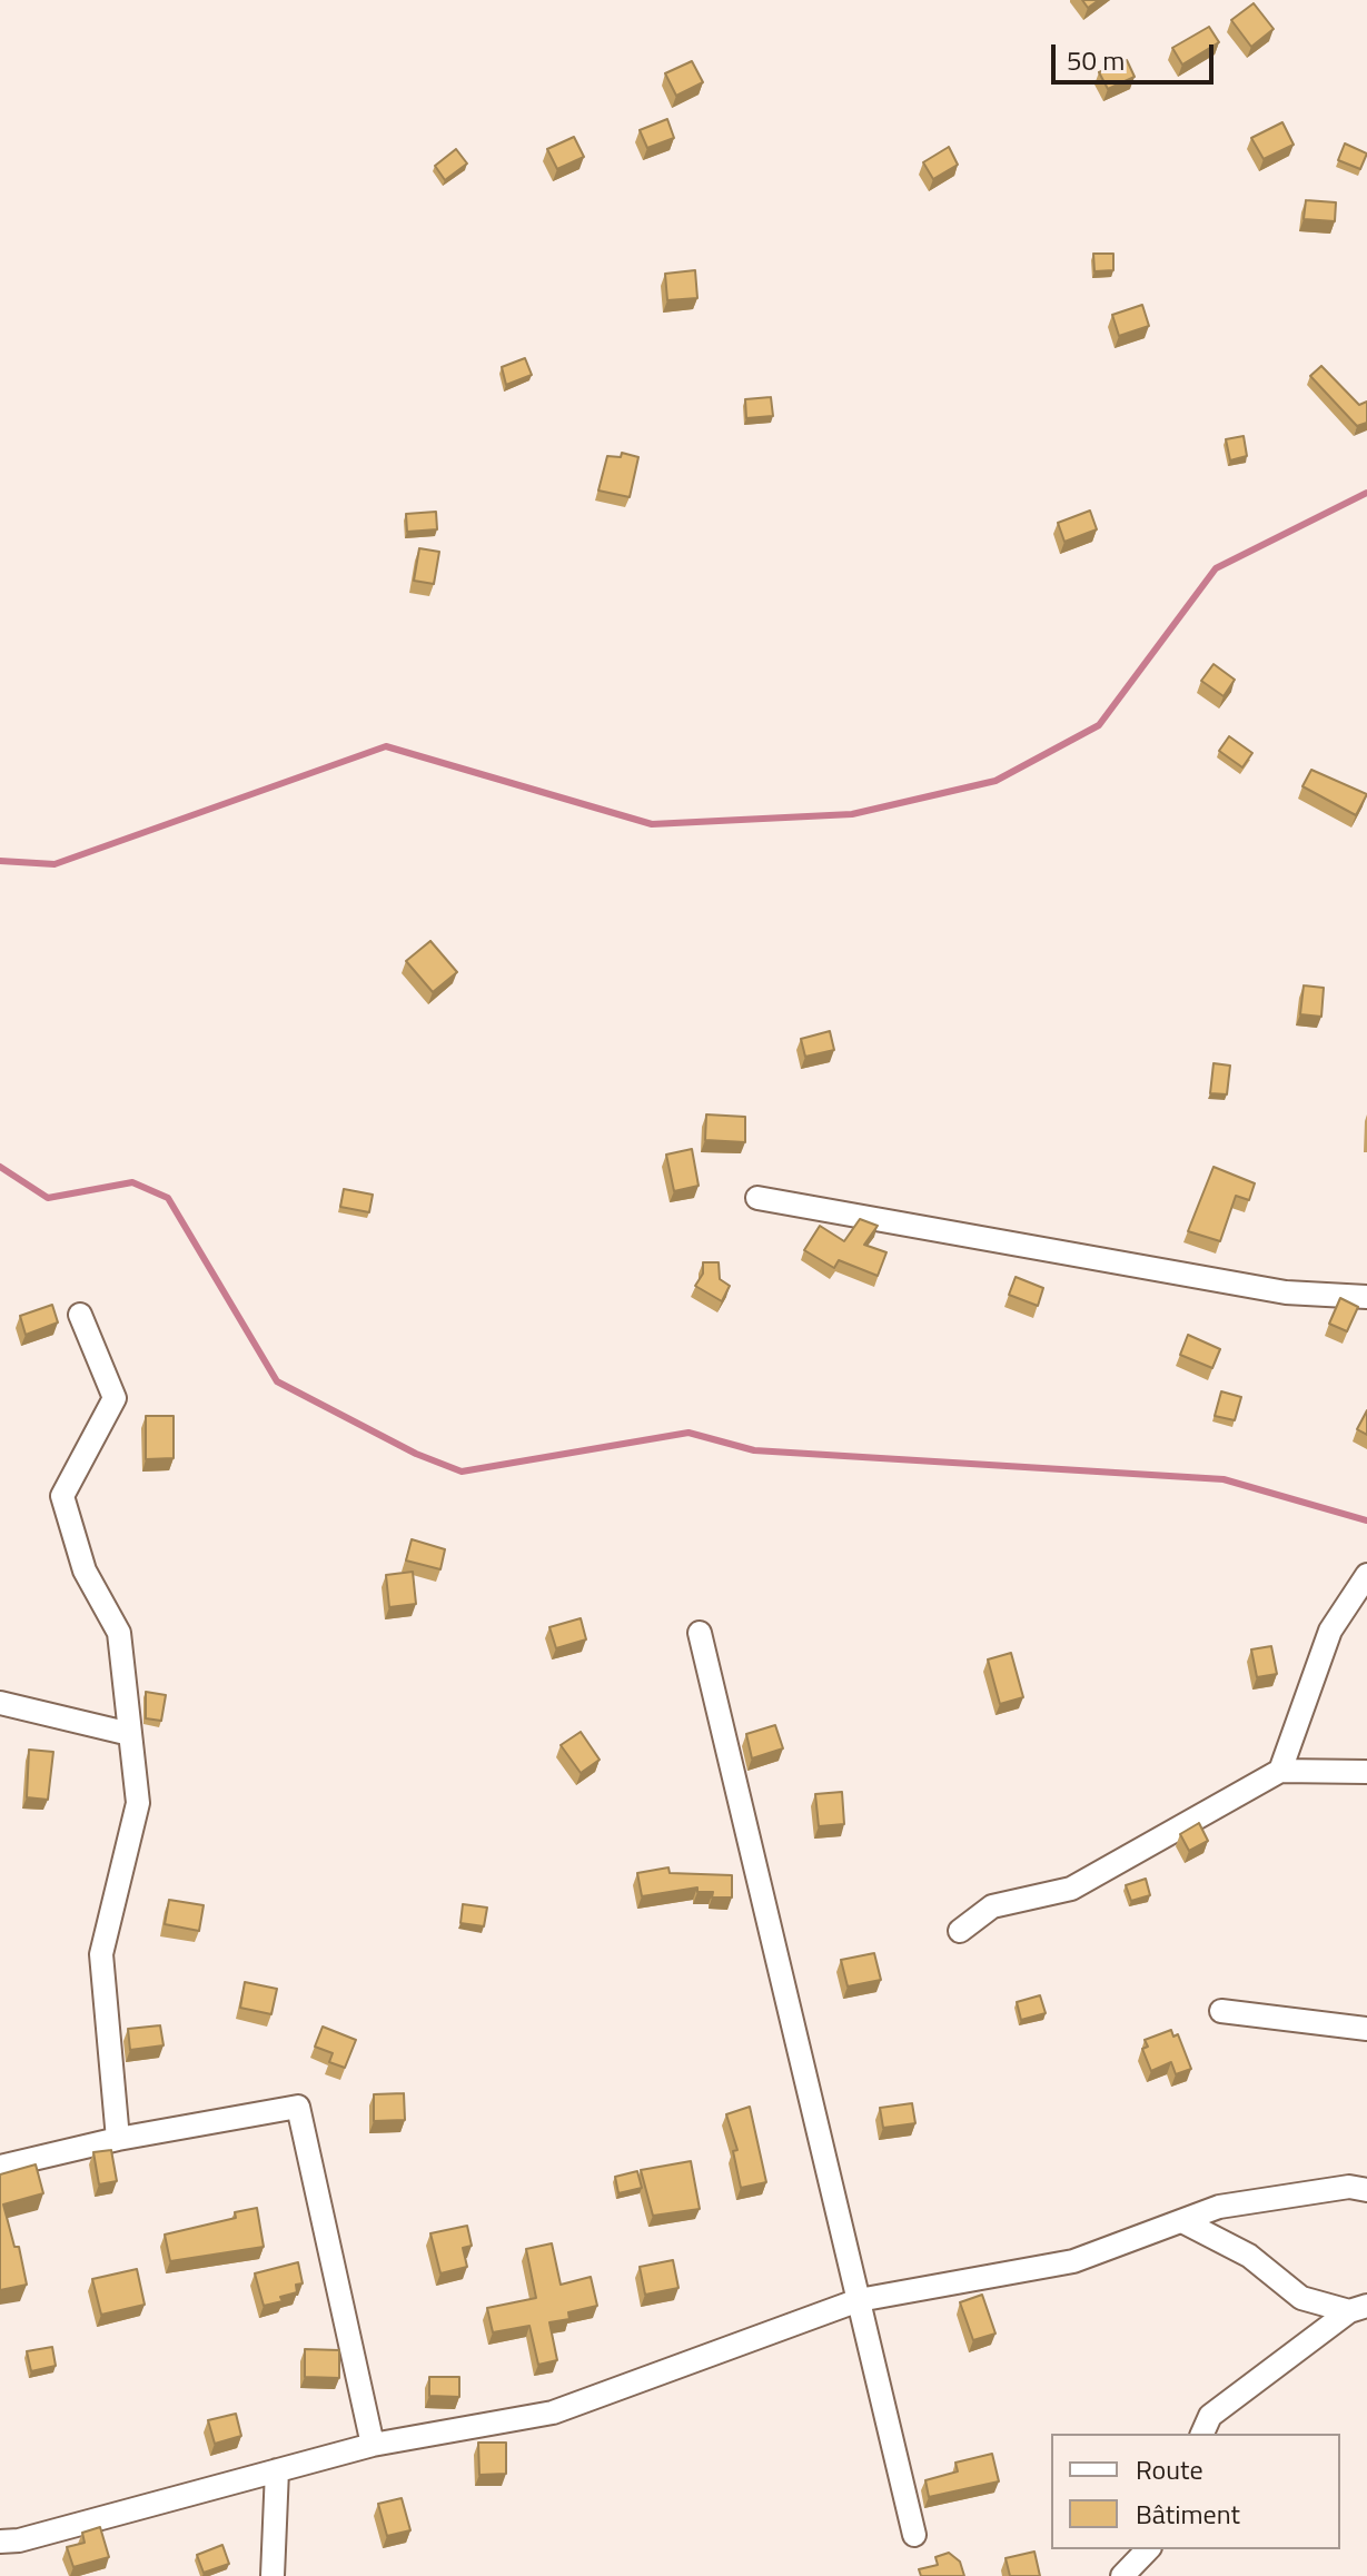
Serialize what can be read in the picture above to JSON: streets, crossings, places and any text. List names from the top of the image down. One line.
{"legend":["Route","Bâtiment"],"scale_bar":"50 m"}
